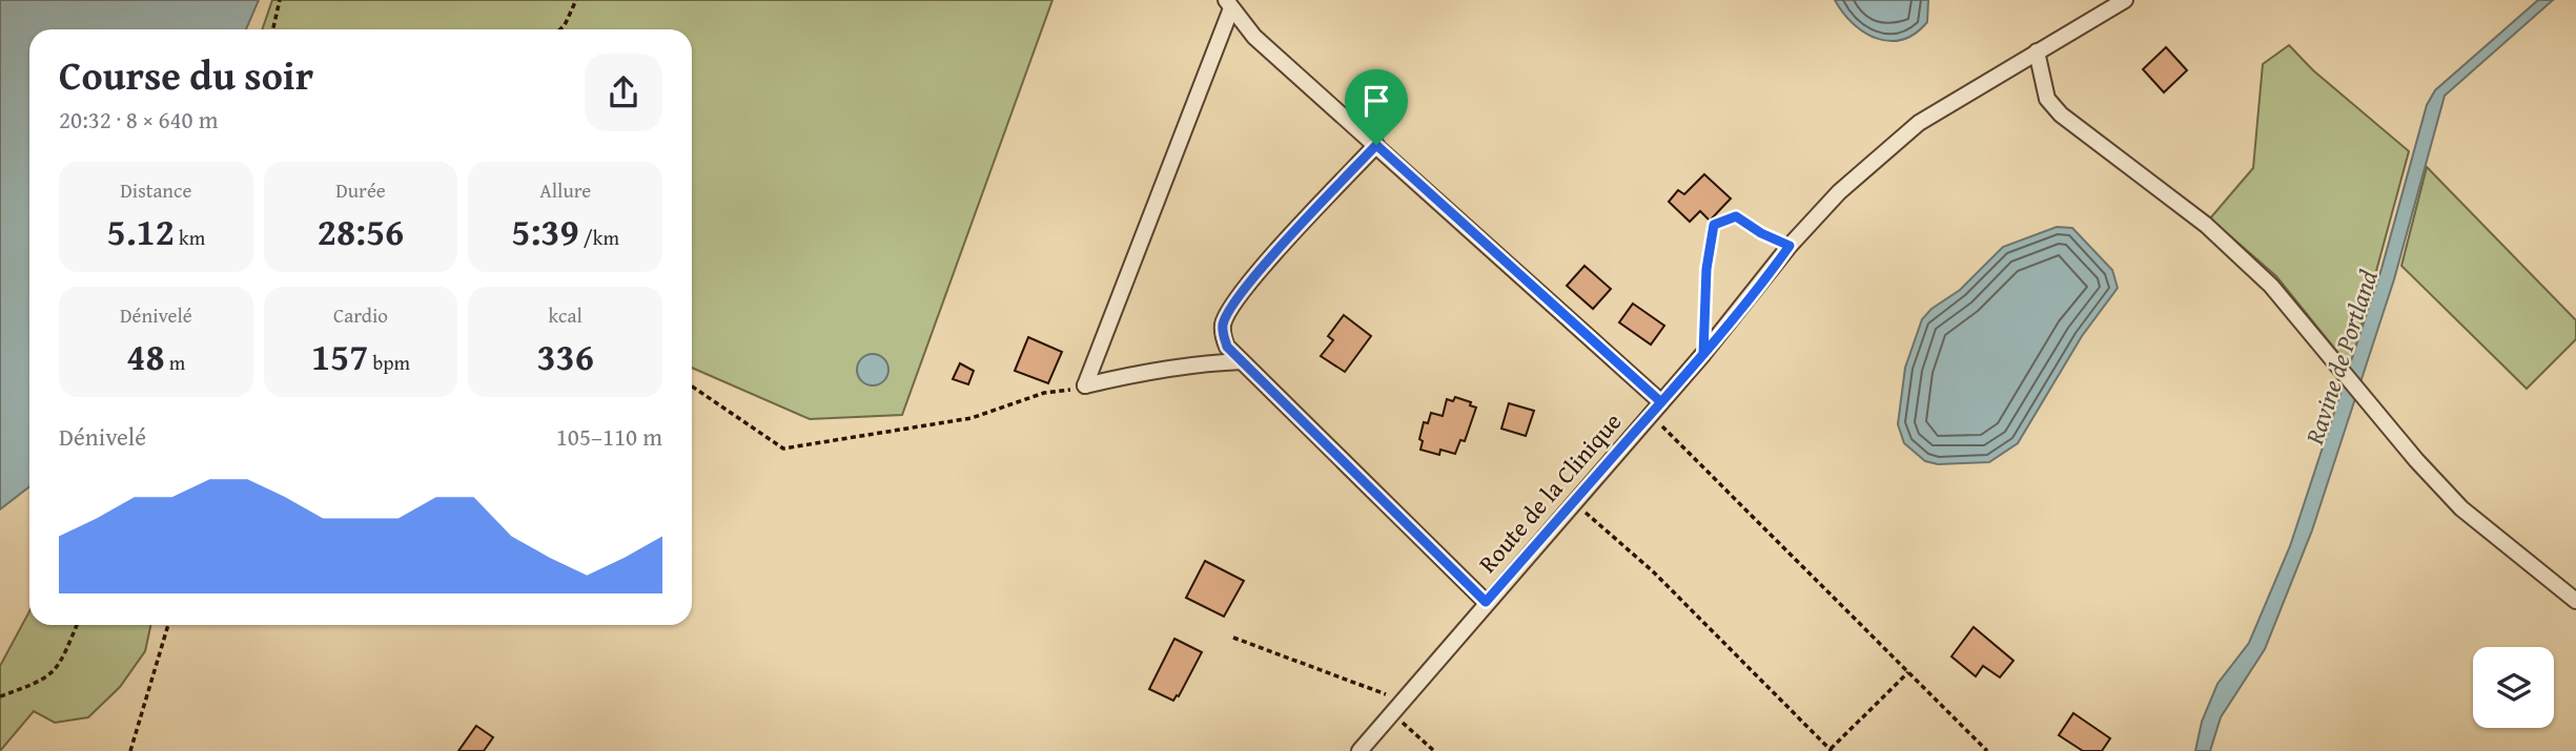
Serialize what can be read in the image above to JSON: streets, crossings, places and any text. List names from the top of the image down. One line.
{"streets":{"street":["Route de la Clinique"]},"water":["Ravine de Portland"],"page":{"heading":["Course du soir","20:32 · 8 × 640 m"],"stats":[["Distance","5.12 km"],["Durée","28:56"],["Allure","5:39 /km"],["Dénivelé","48 m"],["Cardio","157 bpm"],["kcal","336"]],"chart":["Dénivelé","105–110 m"]}}
